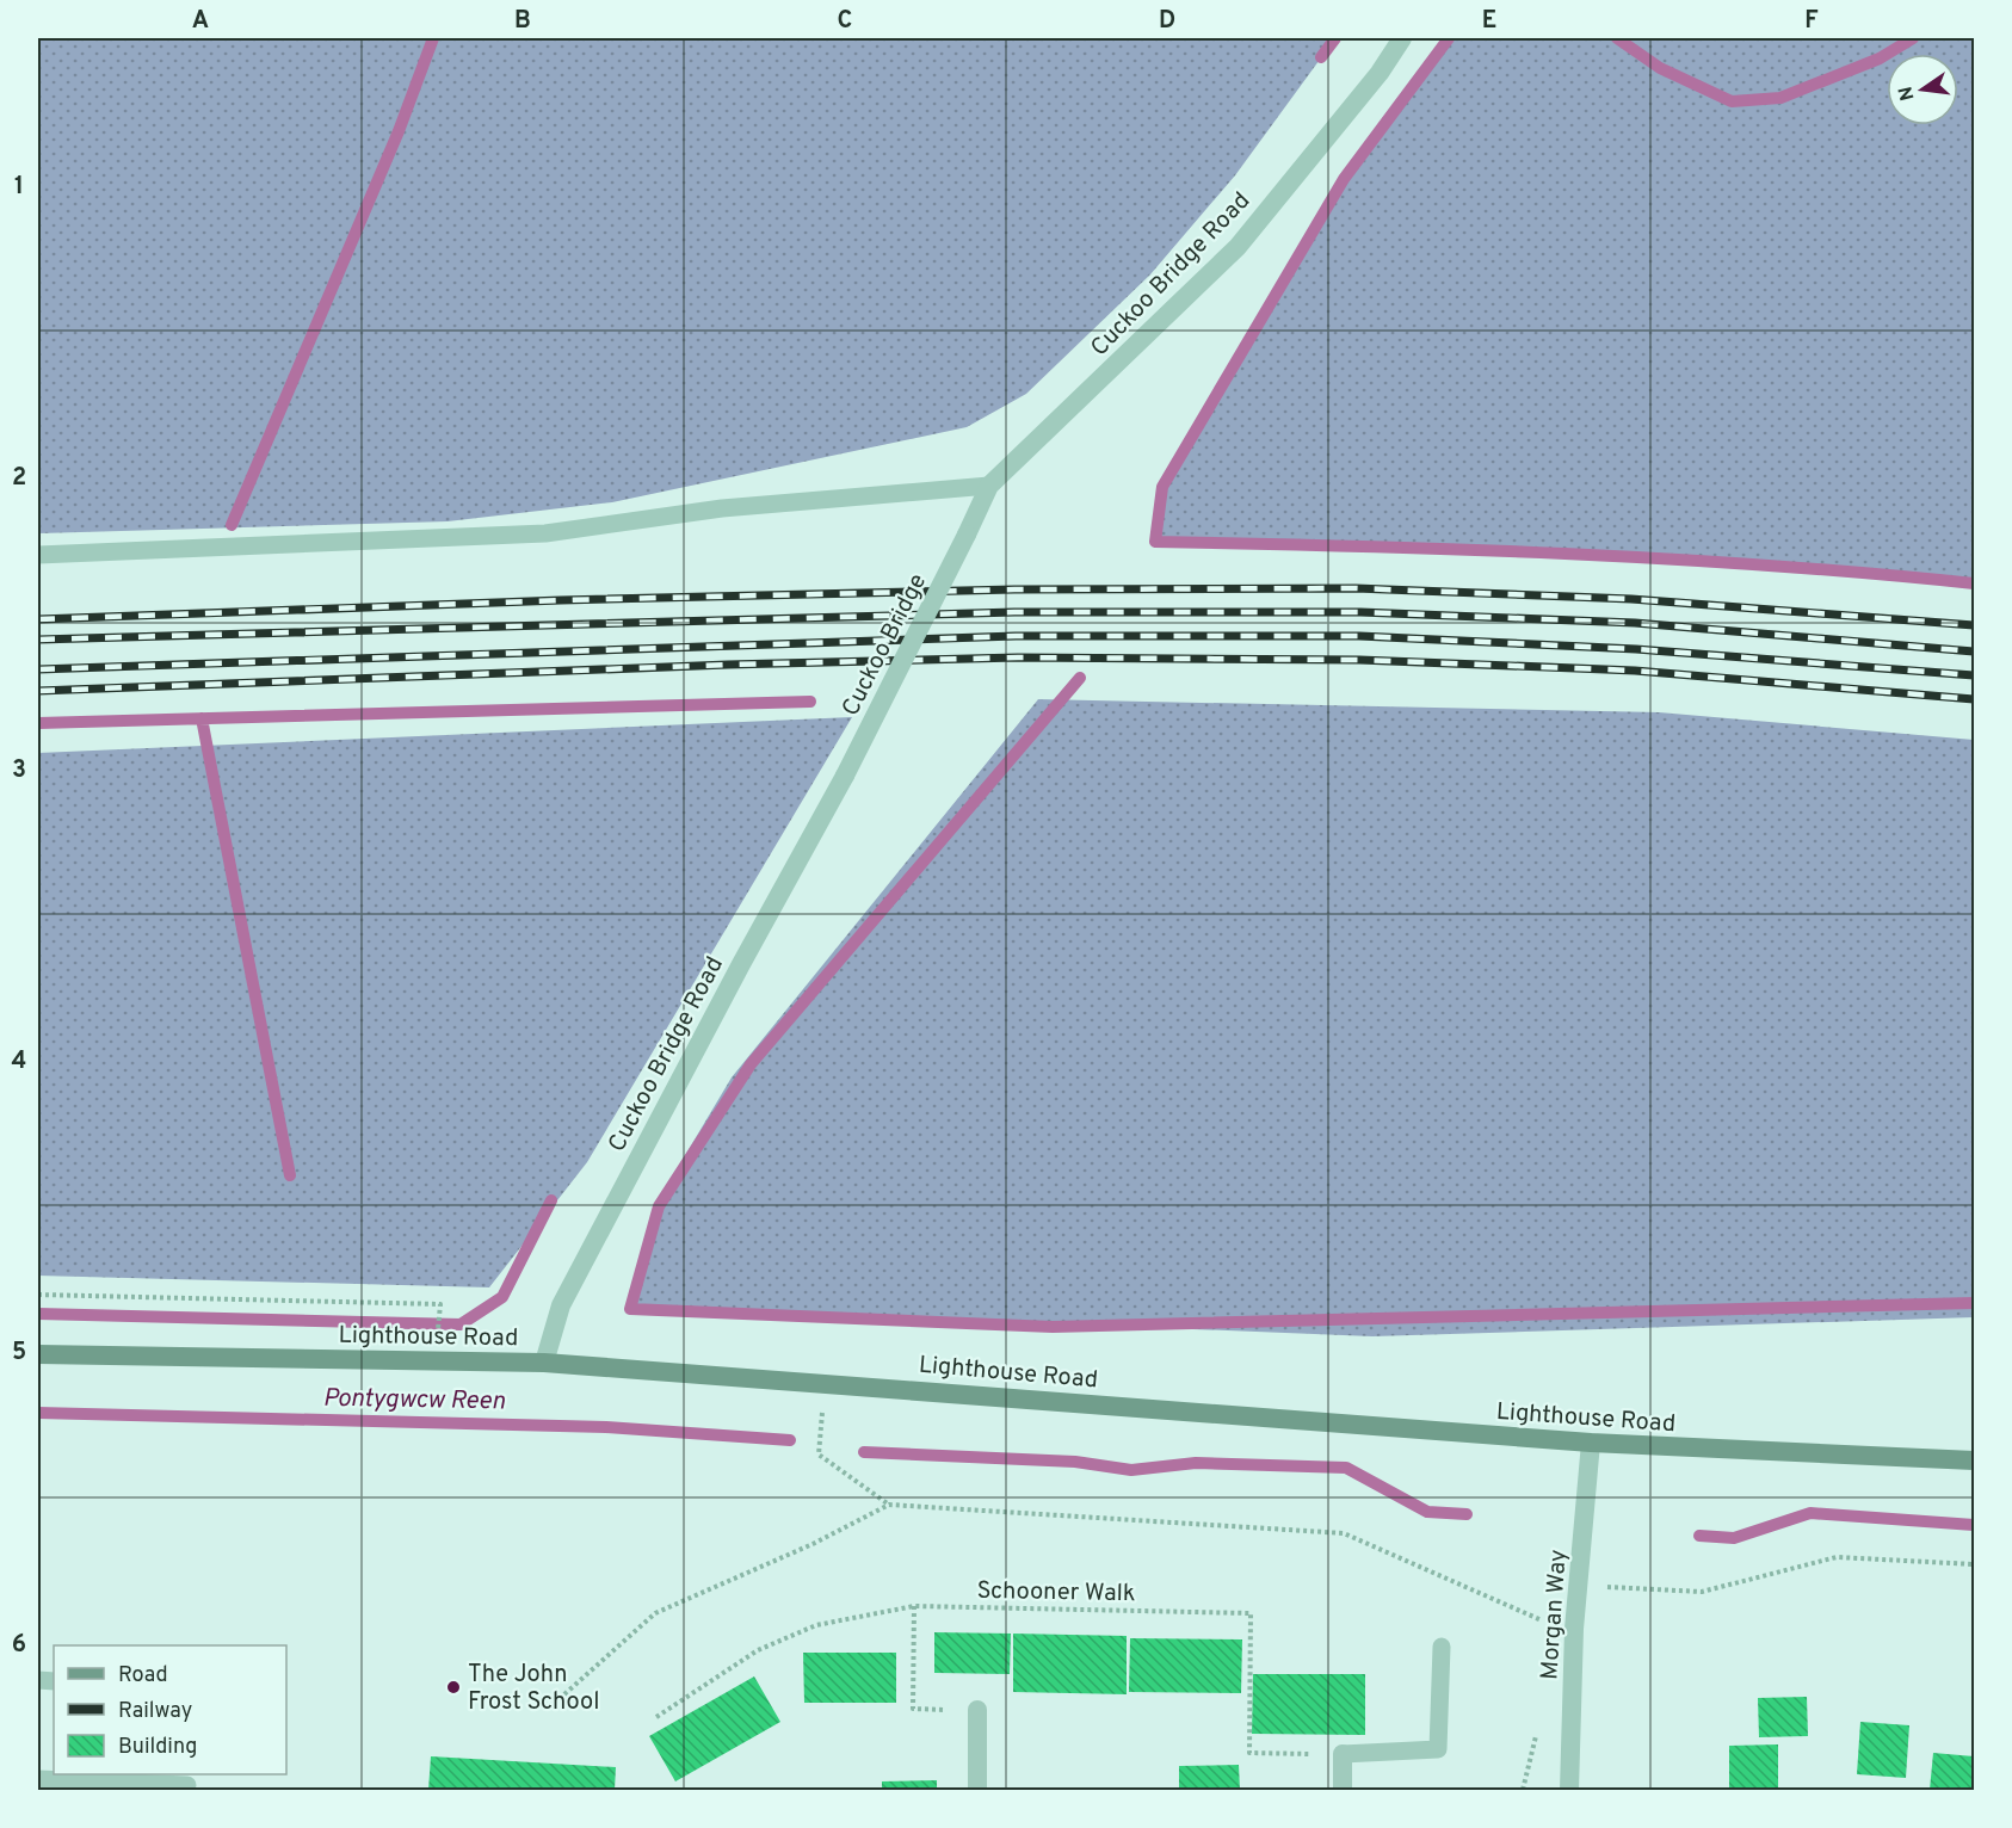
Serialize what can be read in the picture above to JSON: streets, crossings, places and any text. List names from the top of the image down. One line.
{"streets":{"main road":["Lighthouse Road"],"street":["Cuckoo Bridge Road","Cuckoo Bridge","Morgan Way"],"path":["Schooner Walk"]},"crossings":[["Cuckoo Bridge Road","Cuckoo Bridge"],["Cuckoo Bridge Road","Lighthouse Road"],["Lighthouse Road","Morgan Way"]],"water":["Pontygwcw Reen"],"places":["The John Frost School"],"legend":["Road","Railway","Building"],"north":"left","grid":{"columns":["A","B","C","D","E","F"],"rows":["1","2","3","4","5","6"]}}
